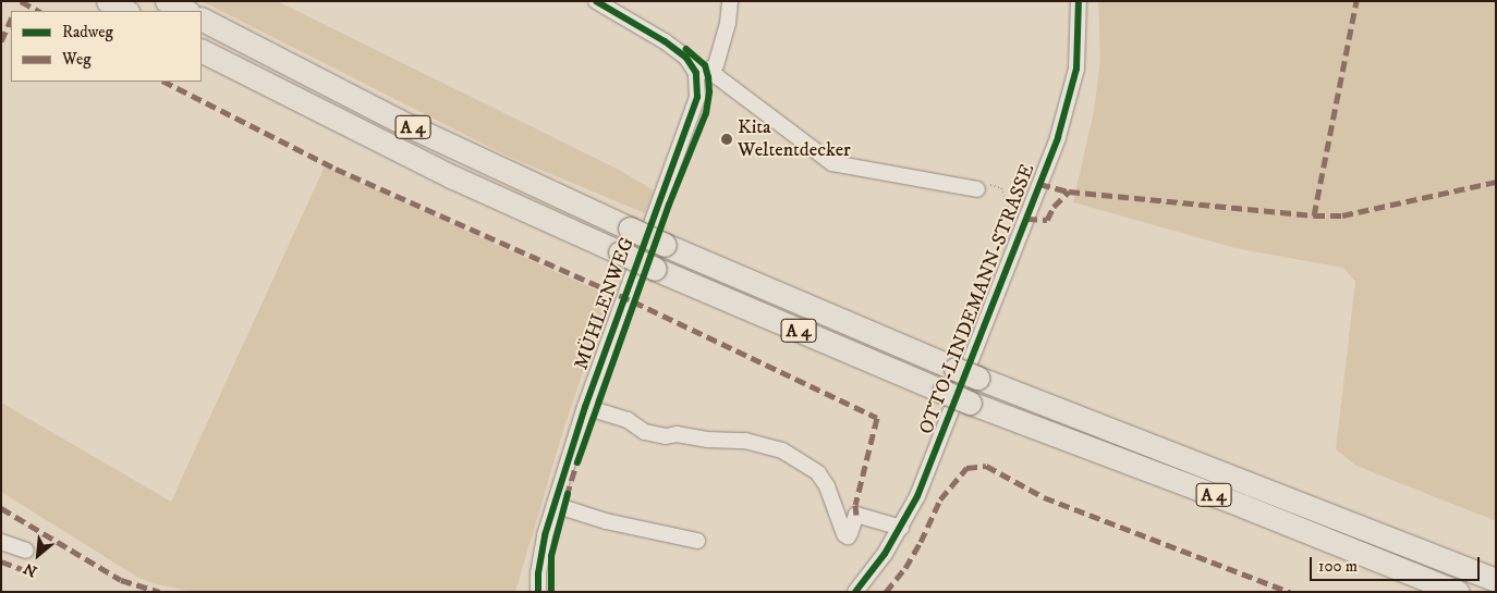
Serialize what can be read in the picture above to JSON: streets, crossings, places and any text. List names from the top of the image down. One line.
{"streets":{"highway":["A 4"],"street":["OTTO-LINDEMANN-STRASSE","MÜHLENWEG"]},"places":["Kita Weltentdecker"],"legend":["Radweg","Weg"],"scale_bar":"100 m","north":"bottom left"}
